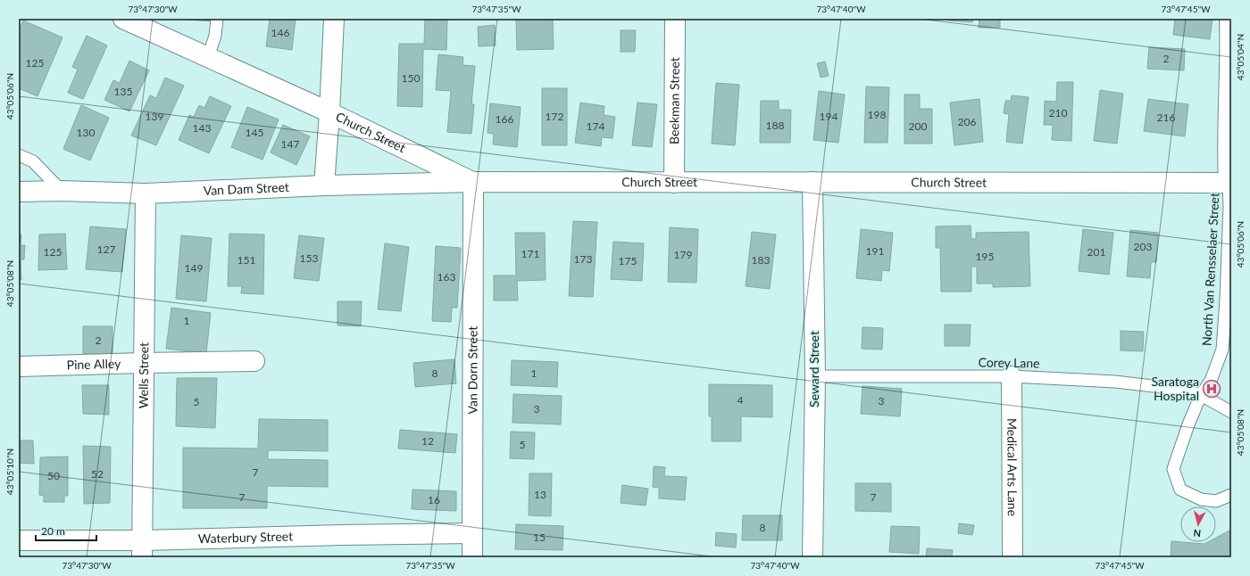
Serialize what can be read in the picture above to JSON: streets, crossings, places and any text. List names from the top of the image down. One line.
{"streets":{"street":["Beekman Street","Church Street","Van Dam Street","Pine Alley","Seward Street","Van Dorn Street","Wells Street","Medical Arts Lane","Waterbury Street"],"lane":["North Van Rensselaer Street","Corey Lane"]},"crossings":[["Beekman Street","Church Street"],["Church Street","Van Dam Street"],["Church Street","North Van Rensselaer Street"],["Church Street","Seward Street"],["Church Street","Van Dorn Street"],["Van Dam Street","Van Dorn Street"],["Van Dam Street","Wells Street"],["North Van Rensselaer Street","Corey Lane"],["Corey Lane","Seward Street"],["Corey Lane","Medical Arts Lane"],["Pine Alley","Wells Street"],["Van Dorn Street","Waterbury Street"],["Wells Street","Waterbury Street"]],"places":{"hospital":["Saratoga Hospital"]},"house_numbers":["146","2","125","150","135","210","198","139","172","194","216","166","206","188","174","200","143","130","145","147","203","127","191","125","201","171","179","195","153","173","151","183","175","149","163","1","2","8","1","4","3","5","3","12","5","7","52","50","13","7","7","16","8","15"],"scale_bar":"20 m","north":"bottom","coordinates":["73°47'30\"W","73°47'35\"W","73°47'40\"W","73°47'45\"W","43°05'04\"N","43°05'06\"N","43°05'08\"N","43°05'10\"N"]}
